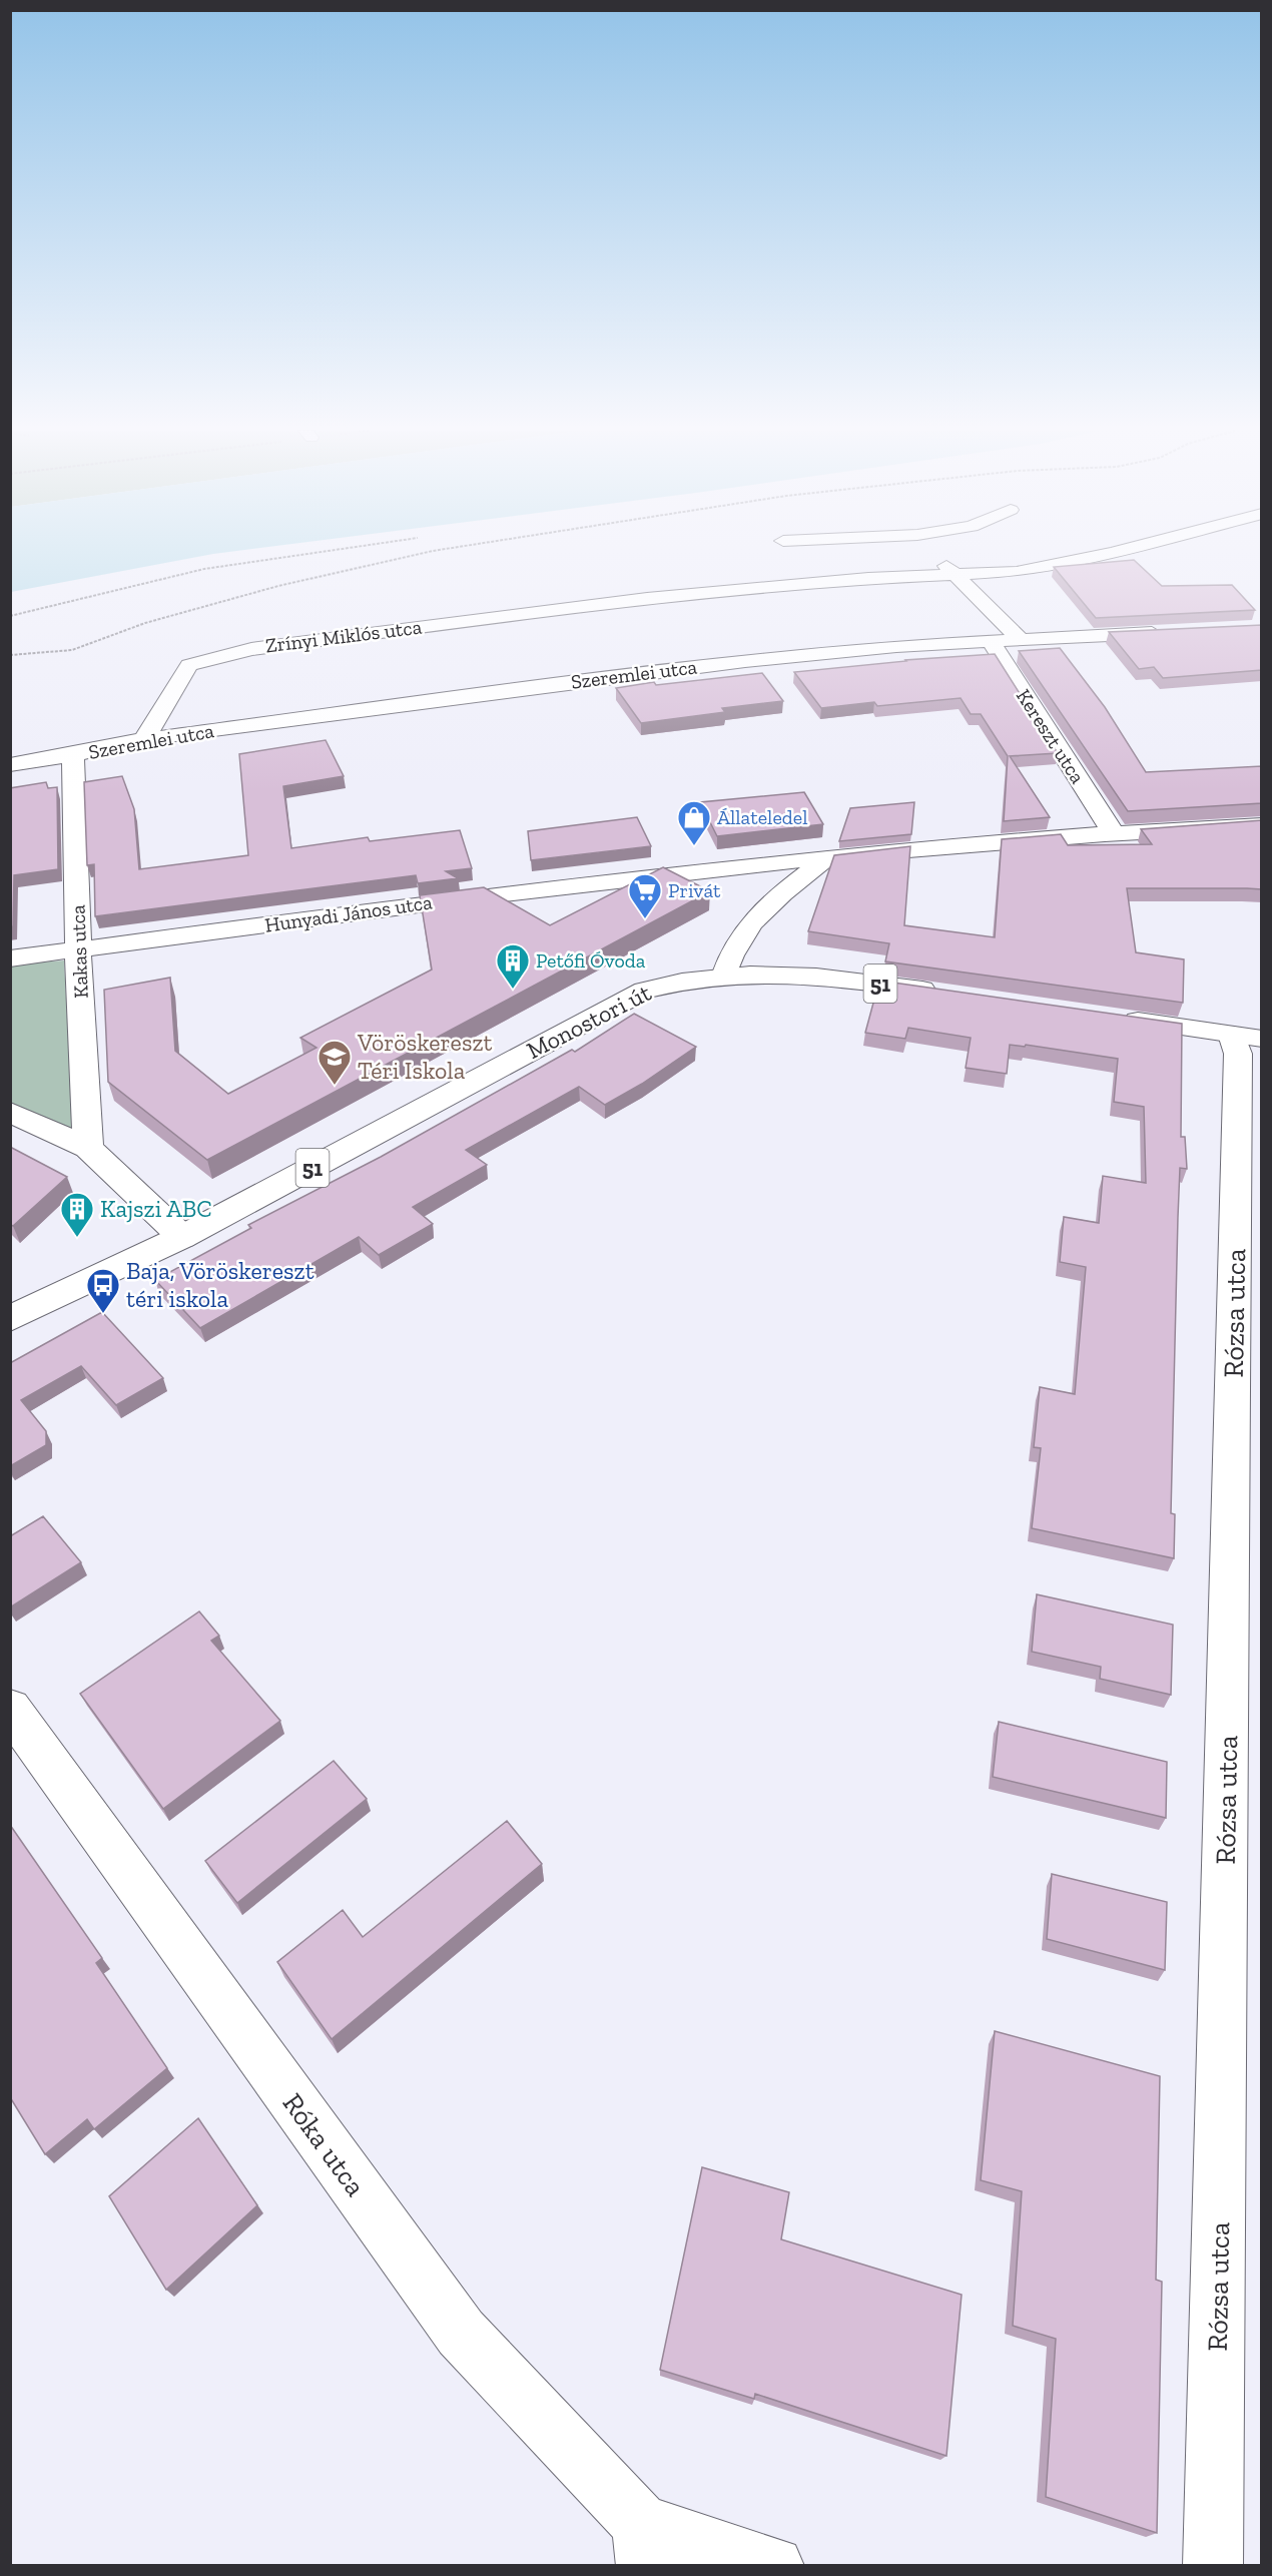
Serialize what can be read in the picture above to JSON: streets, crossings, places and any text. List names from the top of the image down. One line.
{"streets":{"street":["Zrínyi Miklós utca","Szeremlei utca","Kereszt utca","Hunyadi János utca","Kakas utca","51","Monostori út","Rózsa utca","Róka utca"]},"crossings":[["Zrínyi Miklós utca","Szeremlei utca"],["Szeremlei utca","Kereszt utca"],["Szeremlei utca","Kakas utca"],["Kereszt utca","Hunyadi János utca"],["Hunyadi János utca","Kakas utca"],["51","Monostori út"]],"places":{"shop":["Állateledel"],"supermarket":["Privát"],"building":["Petőfi Óvoda","Kajszi ABC"],"school or university":["Vöröskereszt Téri Iskola"],"bus stop":["Baja, Vöröskereszt téri iskola"]}}
